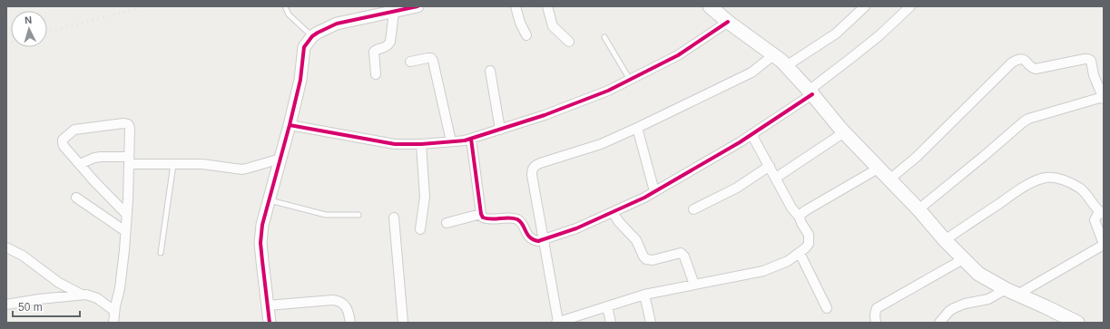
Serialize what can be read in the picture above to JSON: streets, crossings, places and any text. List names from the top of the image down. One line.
{"scale_bar":"50 m","north":"top"}
